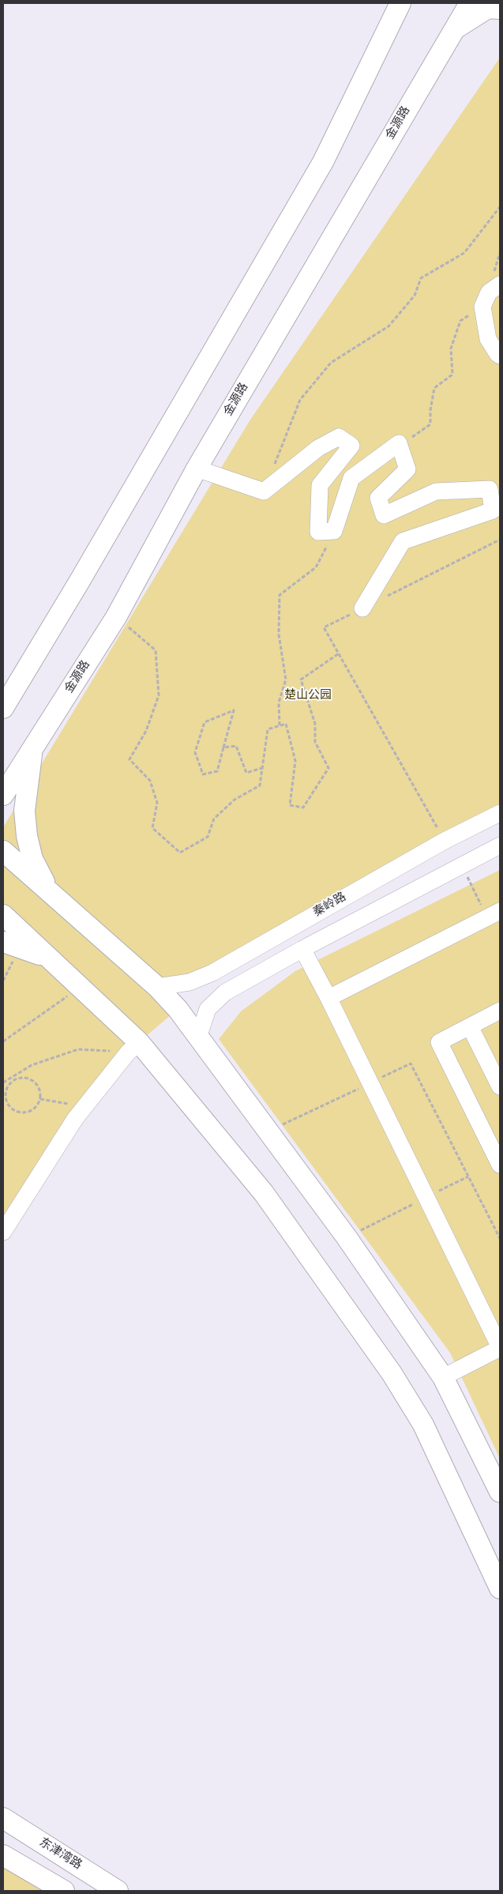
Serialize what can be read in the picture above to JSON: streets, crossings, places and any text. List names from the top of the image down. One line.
{"streets":{"main road":["金源路","东津湾路"],"street":["秦岭路"]},"parks":["楚山公园"]}
